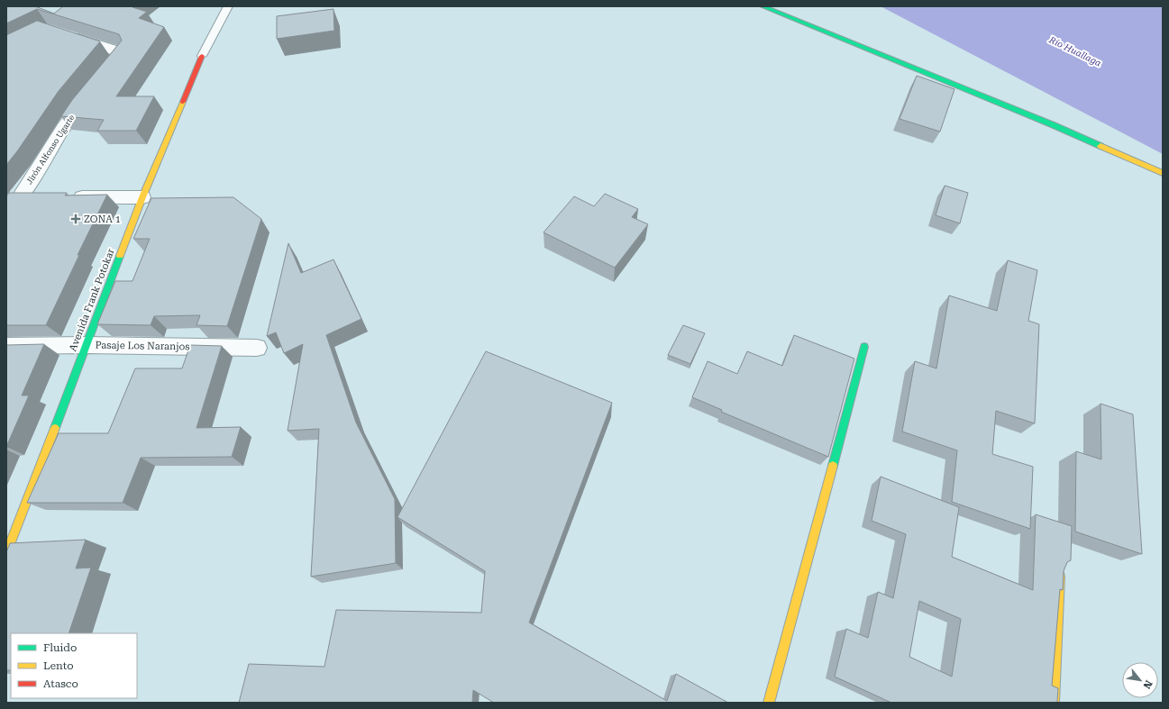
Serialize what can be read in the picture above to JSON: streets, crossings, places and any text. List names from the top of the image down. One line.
{"streets":{"street":["Jirón Alfonso Ugarte","Avenida Frank Potokar","Pasaje Los Naranjos"]},"crossings":[["Avenida Frank Potokar","Pasaje Los Naranjos"]],"water":["Río Huallaga"],"places":{"health":["ZONA 1"]},"legend":["Fluido","Lento","Atasco"],"north":"bottom right"}
